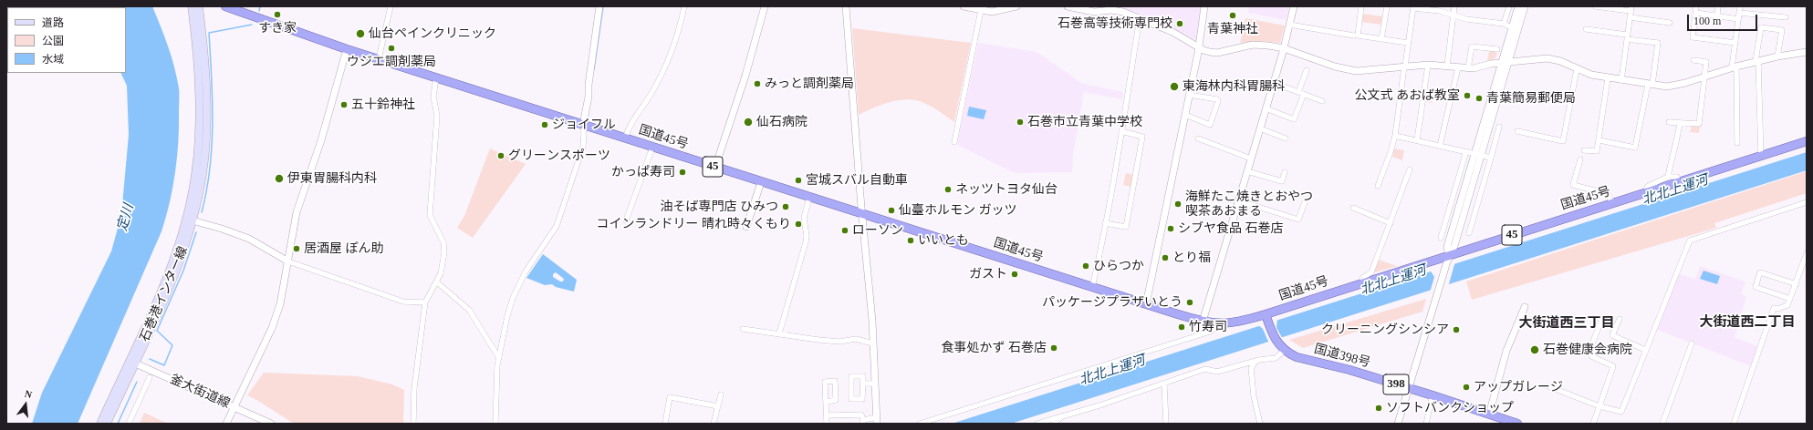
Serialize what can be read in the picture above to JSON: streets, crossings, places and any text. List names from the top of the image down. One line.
{"streets":{"highway":["国道45号","45","国道398号","398"],"main road":["石巻港インター線"],"street":["釜大街道線"]},"crossings":[["国道45号","国道398号"],["石巻港インター線","釜大街道線"]],"districts":["大街道西二丁目","大街道西三丁目"],"water":["北北上運河","定川"],"places":["すき家","青葉神社","石巻高等技術専門校","仙台ペインクリニック","ウジエ調剤薬局","みっと調剤薬局","東海林内科胃腸科","公文式 あおば教室","青葉簡易郵便局","五十鈴神社","仙石病院","石巻市立青葉中学校","ジョイフル","グリーンスポーツ","かっぱ寿司","伊東胃腸科内科","宮城スバル自動車","ネッツトヨタ仙台","海鮮たこ焼きとおやつ 喫茶あおまる","油そば専門店 ひみつ","仙臺ホルモン ガッツ","コインランドリー 晴れ時々くもり","シブヤ食品 石巻店","ローソン","いいとも","居酒屋 ぽん助","とり福","ひらつか","ガスト","パッケージプラザいとう","竹寿司","クリーニングシンシア","食事処かず 石巻店","石巻健康会病院","アップガレージ","ソフトバンクショップ"],"legend":["道路","公園","水域"],"scale_bar":"100 m","north":"top"}
